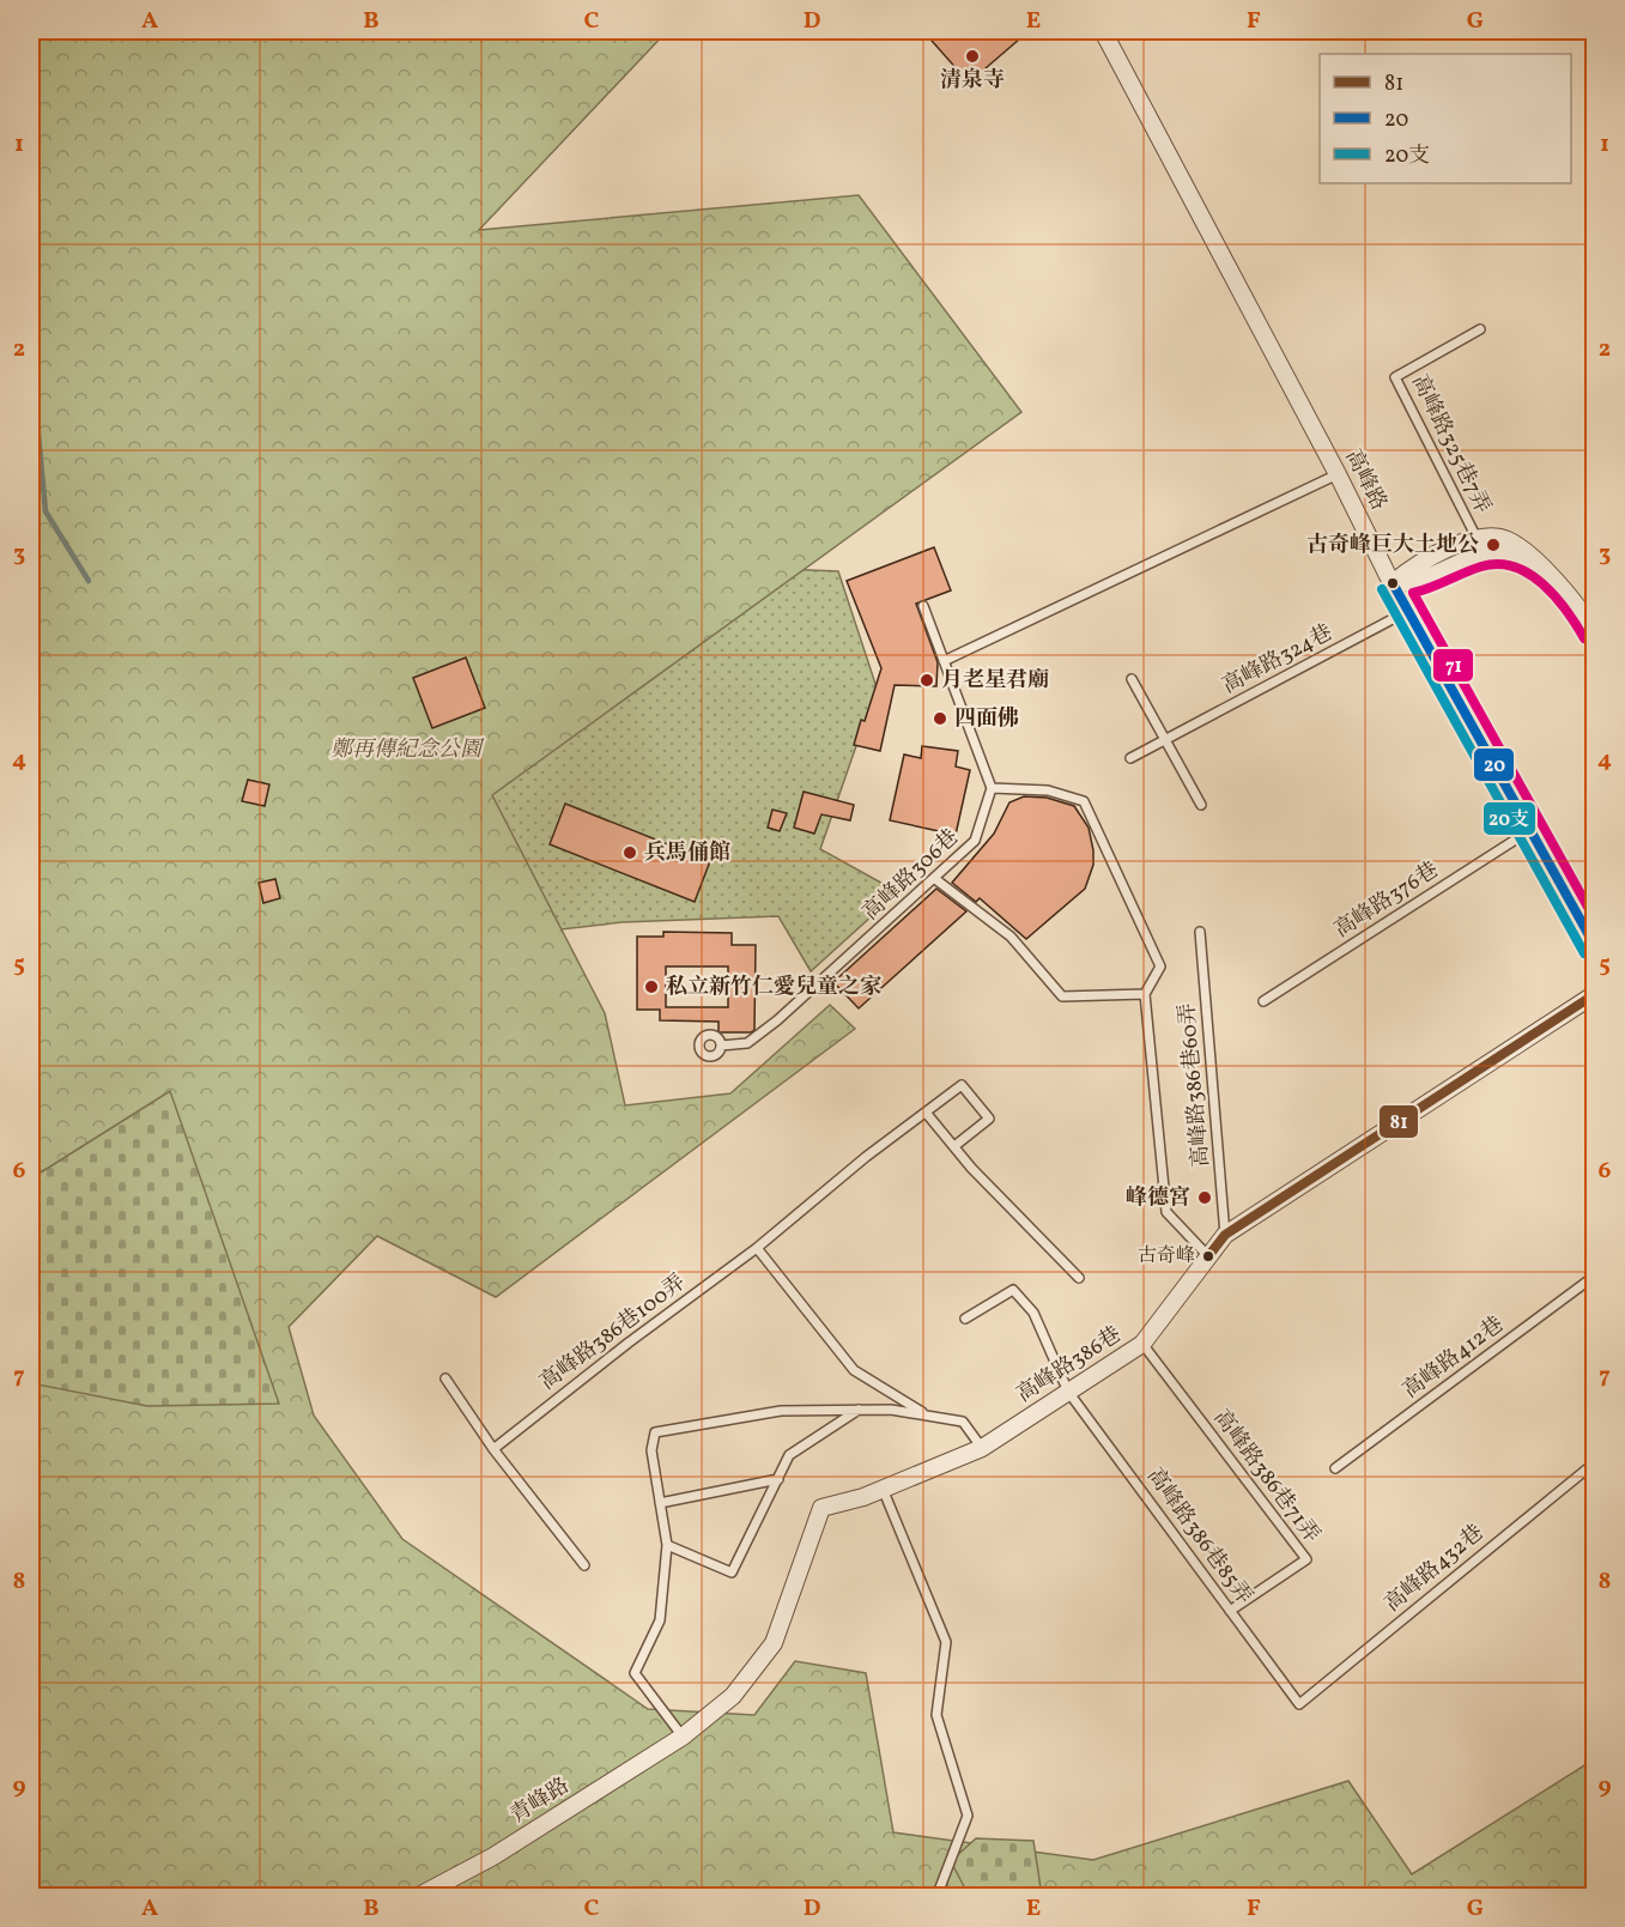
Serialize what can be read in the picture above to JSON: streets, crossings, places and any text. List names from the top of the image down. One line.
{"streets":{"street":["高峰路","高峰路386巷","青峰路"],"lane":["高峰路325巷7弄","高峰路324巷","高峰路306巷","高峰路376巷","高峰路386巷60弄","高峰路386巷100弄","高峰路412巷","高峰路386巷71弄","高峰路386巷85弄","高峰路432巷"]},"crossings":[["高峰路","高峰路324巷"],["高峰路","高峰路376巷"],["高峰路386巷60弄","高峰路386巷"],["高峰路386巷","高峰路386巷71弄"],["高峰路386巷","高峰路386巷85弄"],["高峰路386巷","青峰路"],["高峰路386巷71弄","高峰路386巷85弄"],["高峰路386巷85弄","高峰路432巷"]],"parks":["鄭再傳紀念公園"],"places":["清泉寺","古奇峰巨大土地公","月老星君廟","四面佛","兵馬俑館","私立新竹仁愛兒童之家","峰德宮","古奇峰"],"lines":["transit line 71","transit line 20","transit line 20支","transit line 81"],"legend":["81","20","20支"],"grid":{"columns":["A","B","C","D","E","F","G"],"rows":["1","2","3","4","5","6","7","8","9"]}}
